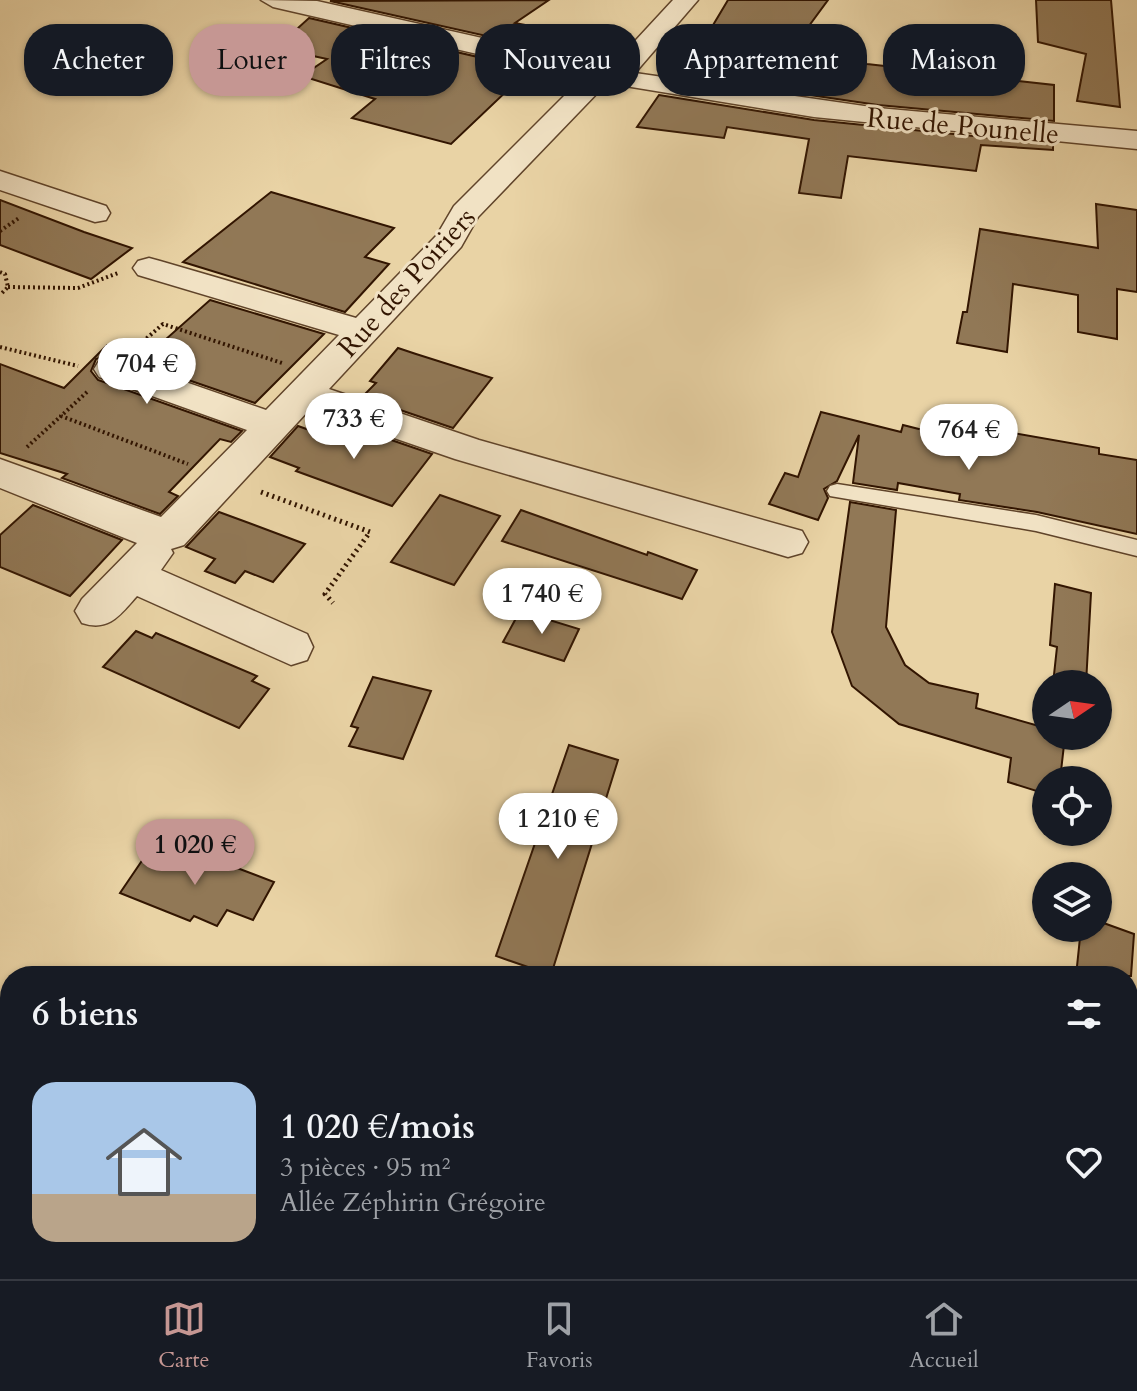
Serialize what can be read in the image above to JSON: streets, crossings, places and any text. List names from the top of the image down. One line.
{"streets":{"street":["Rue de Pounelle","Rue des Poiriers"]},"north":"right","page":{"chip":["Acheter","Louer","Filtres","Nouveau","Appartement","Maison"],"price":["704 €","733 €","764 €","1 740 €","1 210 €","1 020 €"],"heading":"6 biens","list":[{"name":"1 020 €/mois","note":"3 pièces · 95 m² · Allée Zéphirin Grégoire"}],"tabs":["Carte","Favoris","Accueil"]}}
